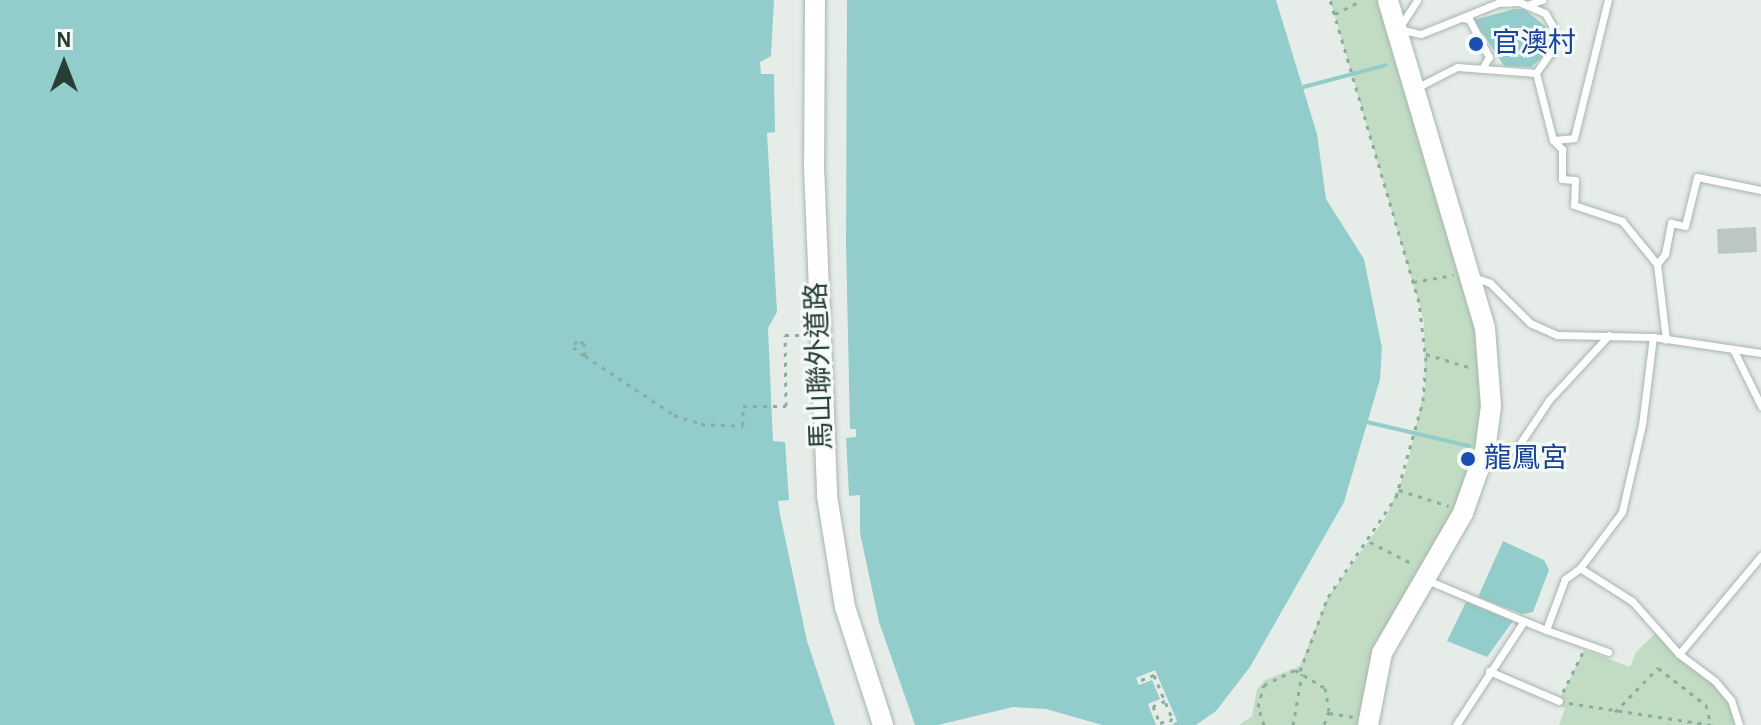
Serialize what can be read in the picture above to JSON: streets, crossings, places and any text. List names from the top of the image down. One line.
{"streets":{"street":["馬山聯外道路"]},"places":["官澳村","龍鳳宮"],"north":"top"}
